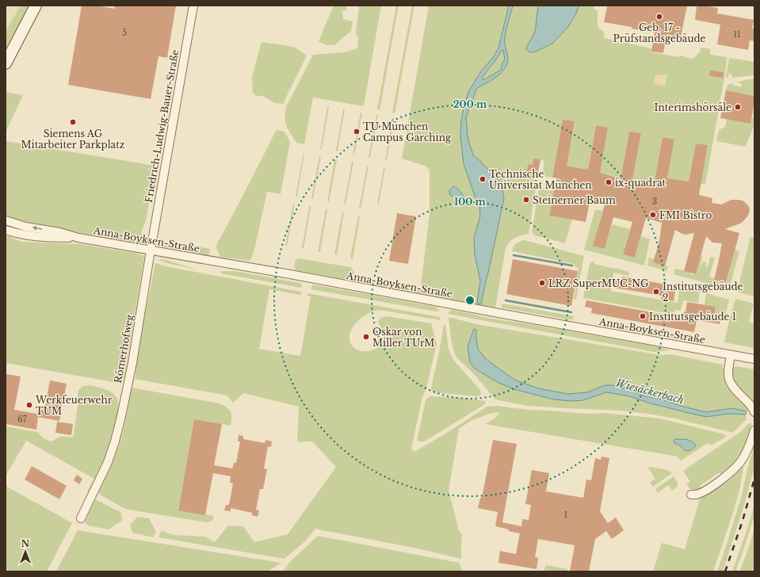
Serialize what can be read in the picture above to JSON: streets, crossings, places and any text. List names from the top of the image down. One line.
{"streets":{"street":["Friedrich-Ludwig-Bauer-Straße","Anna-Boyksen-Straße","Römerhofweg"]},"crossings":[["Friedrich-Ludwig-Bauer-Straße","Anna-Boyksen-Straße"],["Friedrich-Ludwig-Bauer-Straße","Römerhofweg"],["Anna-Boyksen-Straße","Römerhofweg"]],"water":["Wiesäckerbach"],"places":["Geb. 17 - Prüfstandsgebäude","Interimshörsäle","Siemens AG Mitarbeiter Parkplatz","TU München Campus Garching","Technische Universität München","ix-quadrat","Steinerner Baum","FMI Bistro","LRZ SuperMUC-NG","Institutsgebäude 2","Institutsgebäude 1","Oskar von Miller TUrM","Werkfeuerwehr TUM"],"house_numbers":["5","11","3","67","1"],"north":"top","rings":["200 m","100 m"]}
